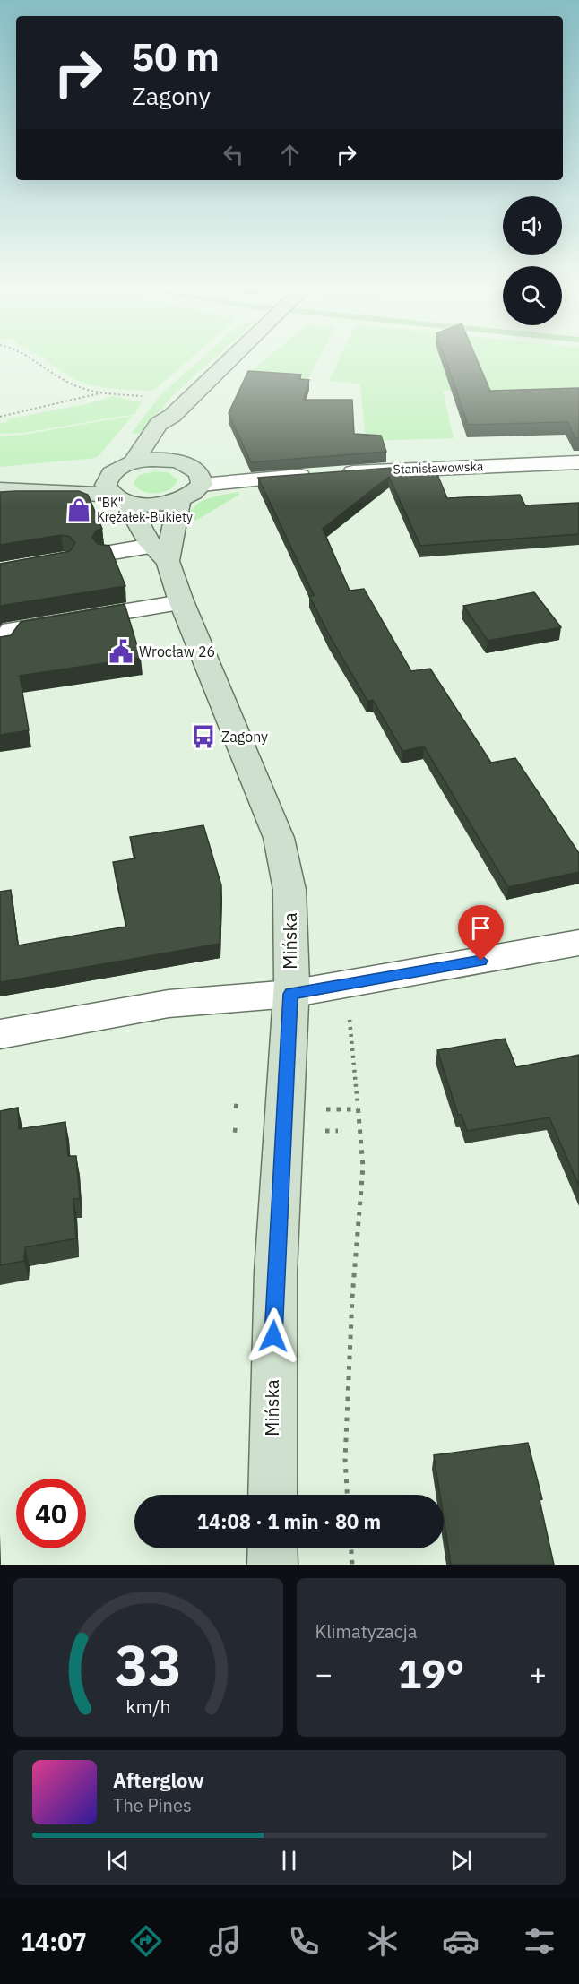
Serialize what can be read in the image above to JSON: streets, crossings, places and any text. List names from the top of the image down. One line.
{"streets":{"street":["Stanisławowska","Mińska"]},"places":{"shop":["\"BK\" Krężałek-Bukiety"],"public building":["Wrocław 26"],"bus stop":["Zagony"]},"page":{"turn":["50 m","Zagony"],"limit":"40","trip":"14:08 · 1 min · 80 m","tile":"Klimatyzacja","heat":["−","19°","+"],"song":["Afterglow","The Pines"],"tabs":"14:07","gauge":["33","km/h"]}}
